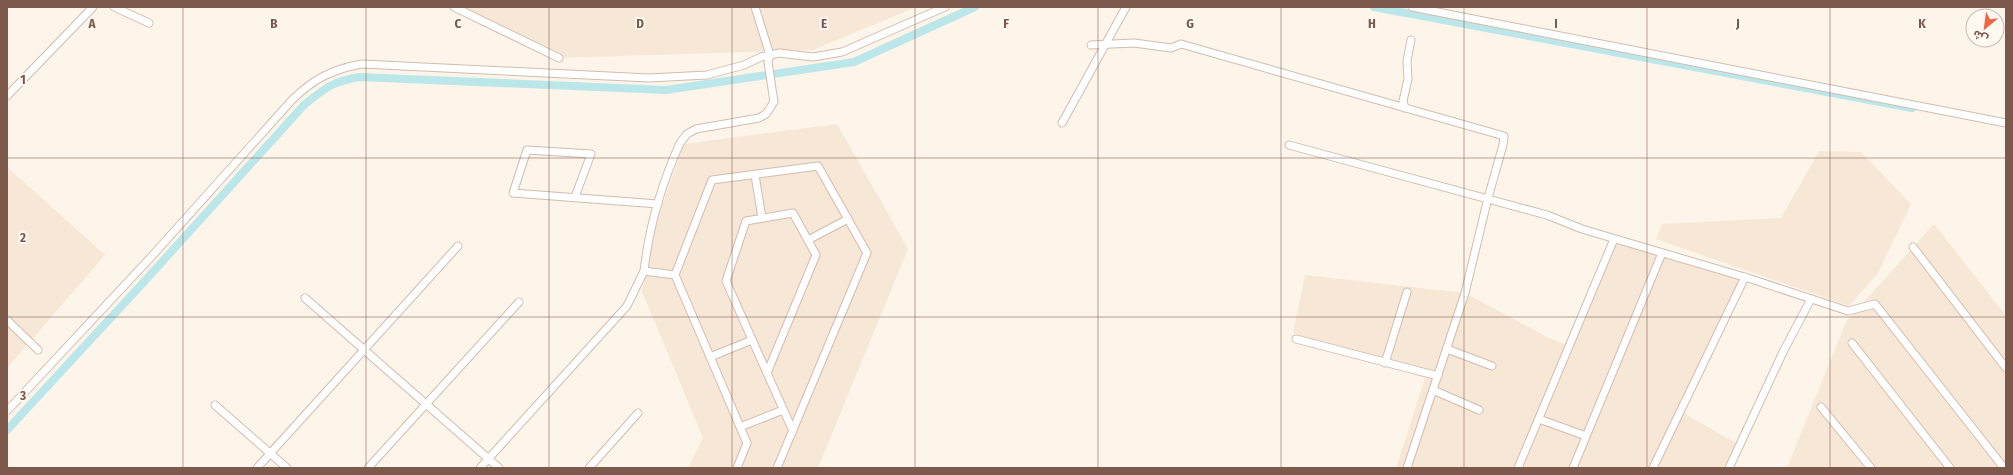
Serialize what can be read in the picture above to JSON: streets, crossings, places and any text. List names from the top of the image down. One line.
{"north":"bottom left","grid":{"columns":["A","B","C","D","E","F","G","H","I","J","K"],"rows":["1","2","3"]}}
